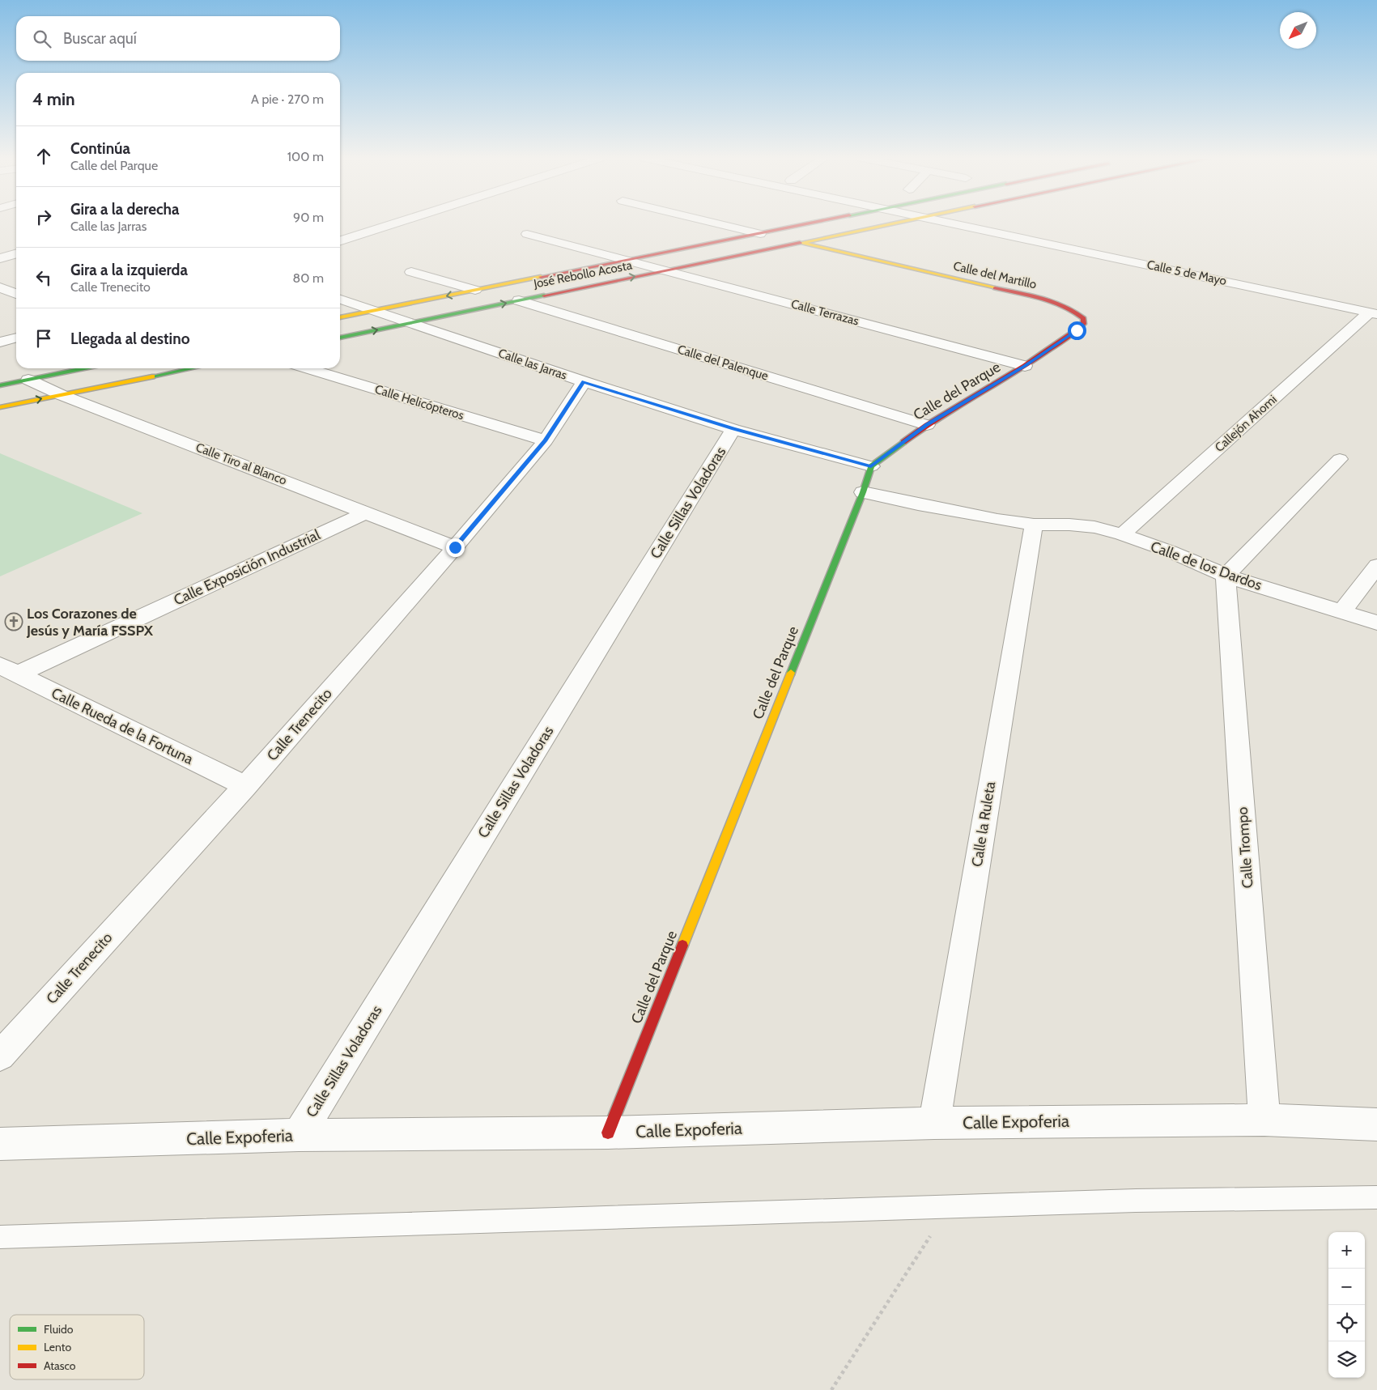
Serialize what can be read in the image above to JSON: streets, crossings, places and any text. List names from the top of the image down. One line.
{"streets":{"main road":["José Rebollo Acosta","Calle del Martillo","Calle del Parque"],"street":["Calle 5 de Mayo","Calle Terrazas","Calle del Palenque","Calle las Jarras","Calle Helicópteros","Callejón Ahomi","Calle Tiro al Blanco","Calle Sillas Voladoras","Calle de los Dardos","Calle Exposición Industrial","Calle Trenecito","Calle Rueda de la Fortuna","Calle la Ruleta","Calle Trompo","Calle Expoferia"]},"crossings":[["Calle 5 de Mayo","Callejón Ahomi"],["José Rebollo Acosta","Calle del Martillo"],["José Rebollo Acosta","Calle Terrazas"],["José Rebollo Acosta","Calle del Palenque"],["José Rebollo Acosta","Calle las Jarras"],["Calle del Martillo","Calle del Parque"],["Calle Terrazas","Calle del Parque"],["Calle del Palenque","Calle del Parque"],["Calle las Jarras","Calle del Parque"],["Calle las Jarras","Calle Sillas Voladoras"],["Calle las Jarras","Calle Trenecito"],["Calle del Parque","Calle de los Dardos"],["Calle del Parque","Calle Expoferia"],["Calle Helicópteros","Calle Trenecito"],["Callejón Ahomi","Calle de los Dardos"],["Calle Tiro al Blanco","Calle Exposición Industrial"],["Calle Tiro al Blanco","Calle Trenecito"],["Calle Sillas Voladoras","Calle Expoferia"],["Calle de los Dardos","Calle la Ruleta"],["Calle de los Dardos","Calle Trompo"],["Calle Exposición Industrial","Calle Rueda de la Fortuna"],["Calle Trenecito","Calle Rueda de la Fortuna"],["Calle la Ruleta","Calle Expoferia"],["Calle Trompo","Calle Expoferia"]],"places":{"church":["Los Corazones de Jesús y María FSSPX"]},"legend":["Fluido","Lento","Atasco"],"north":"bottom left","page":{"search":"Buscar aquí","heading":["4 min","A pie · 270 m"],"list":[["Continúa","Calle del Parque","100 m"],["Gira a la derecha","Calle las Jarras","90 m"],["Gira a la izquierda","Calle Trenecito","80 m"],"Llegada al destino"],"map_buttons":["+","−"]}}
